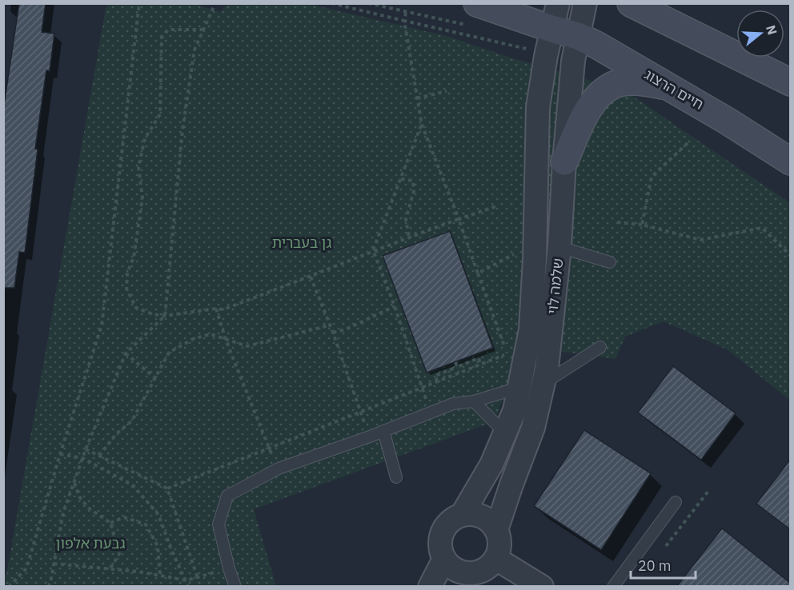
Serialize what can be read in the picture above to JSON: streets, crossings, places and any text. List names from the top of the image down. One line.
{"streets":{"main road":["חיים הרצוג"],"street":["שלמה לוי"]},"crossings":[["חיים הרצוג","שלמה לוי"]],"parks":["גן בעברית","גבעת אלפון"],"scale_bar":"20 m","north":"right"}
